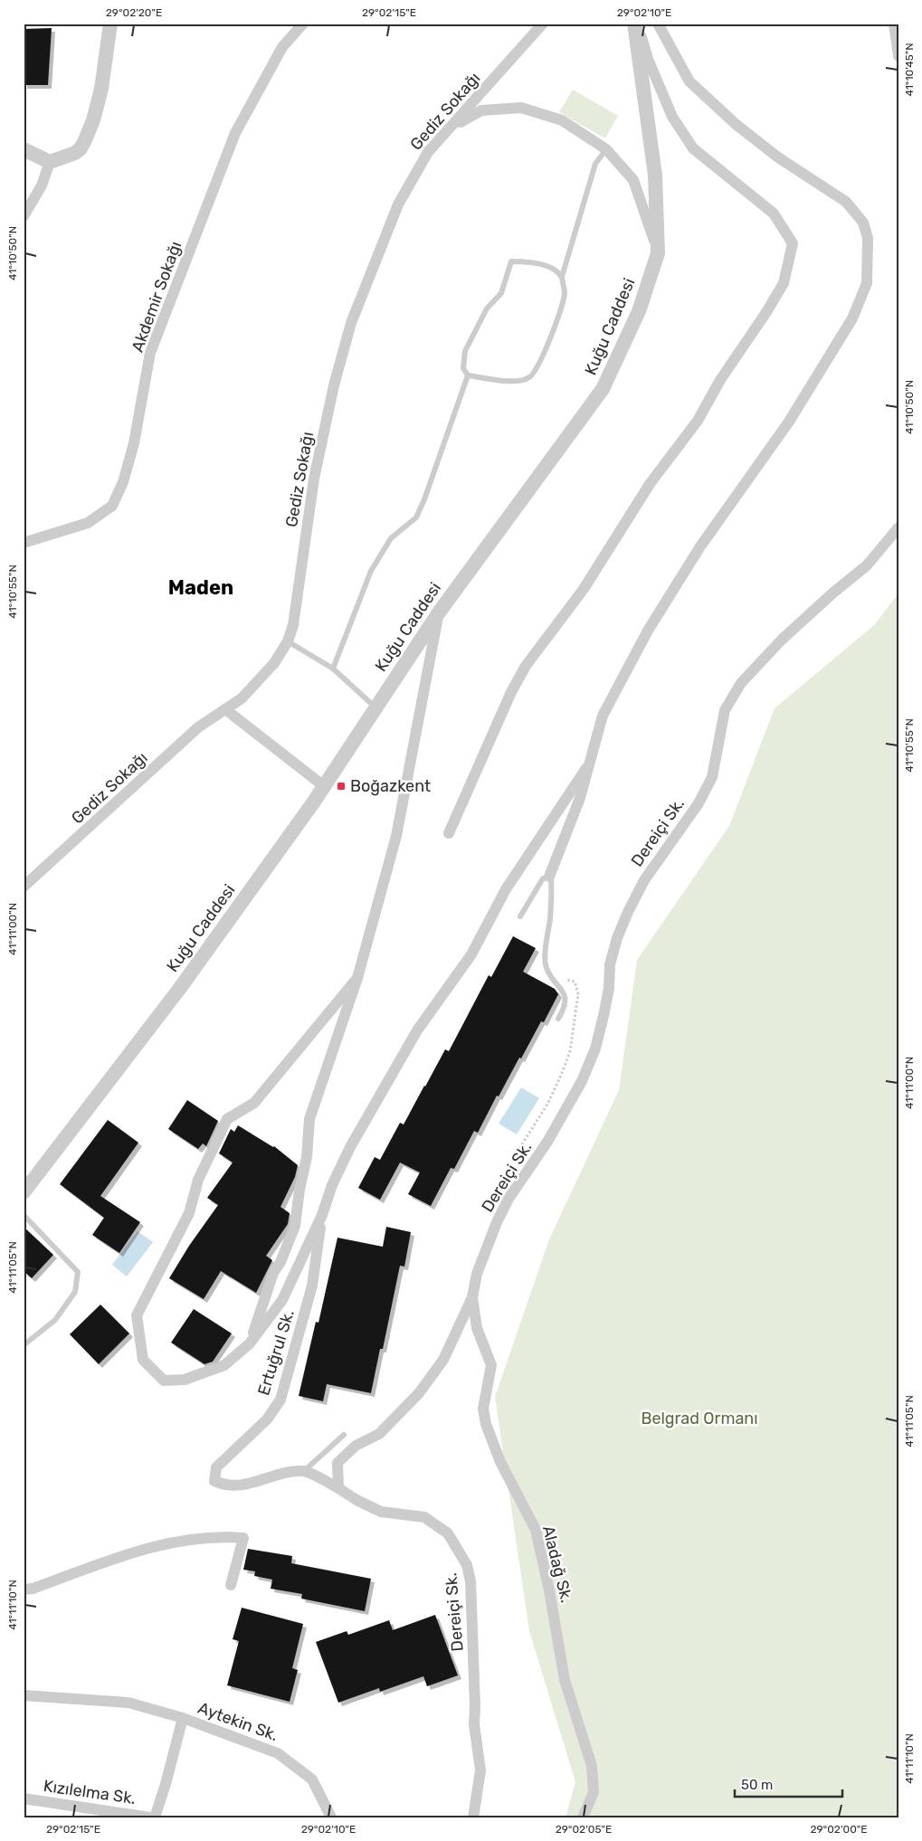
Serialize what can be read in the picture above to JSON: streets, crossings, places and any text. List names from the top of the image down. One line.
{"streets":{"street":["Gediz Sokağı","Akdemir Sokağı","Kuğu Caddesi","Dereiçi Sk.","Ertuğrul Sk.","Aladağ Sk.","Aytekin Sk.","Kızılelma Sk."]},"crossings":[["Dereiçi Sk.","Aladağ Sk."]],"districts":["Maden"],"parks":["Belgrad Ormanı"],"places":{"transit":["Boğazkent"]},"scale_bar":"50 m","coordinates":["29°02'20\"E","29°02'15\"E","29°02'10\"E","41°10'45\"N","41°10'50\"N","41°10'55\"N","41°11'00\"N","41°11'05\"N","41°11'10\"N","29°02'05\"E","29°02'00\"E"]}
